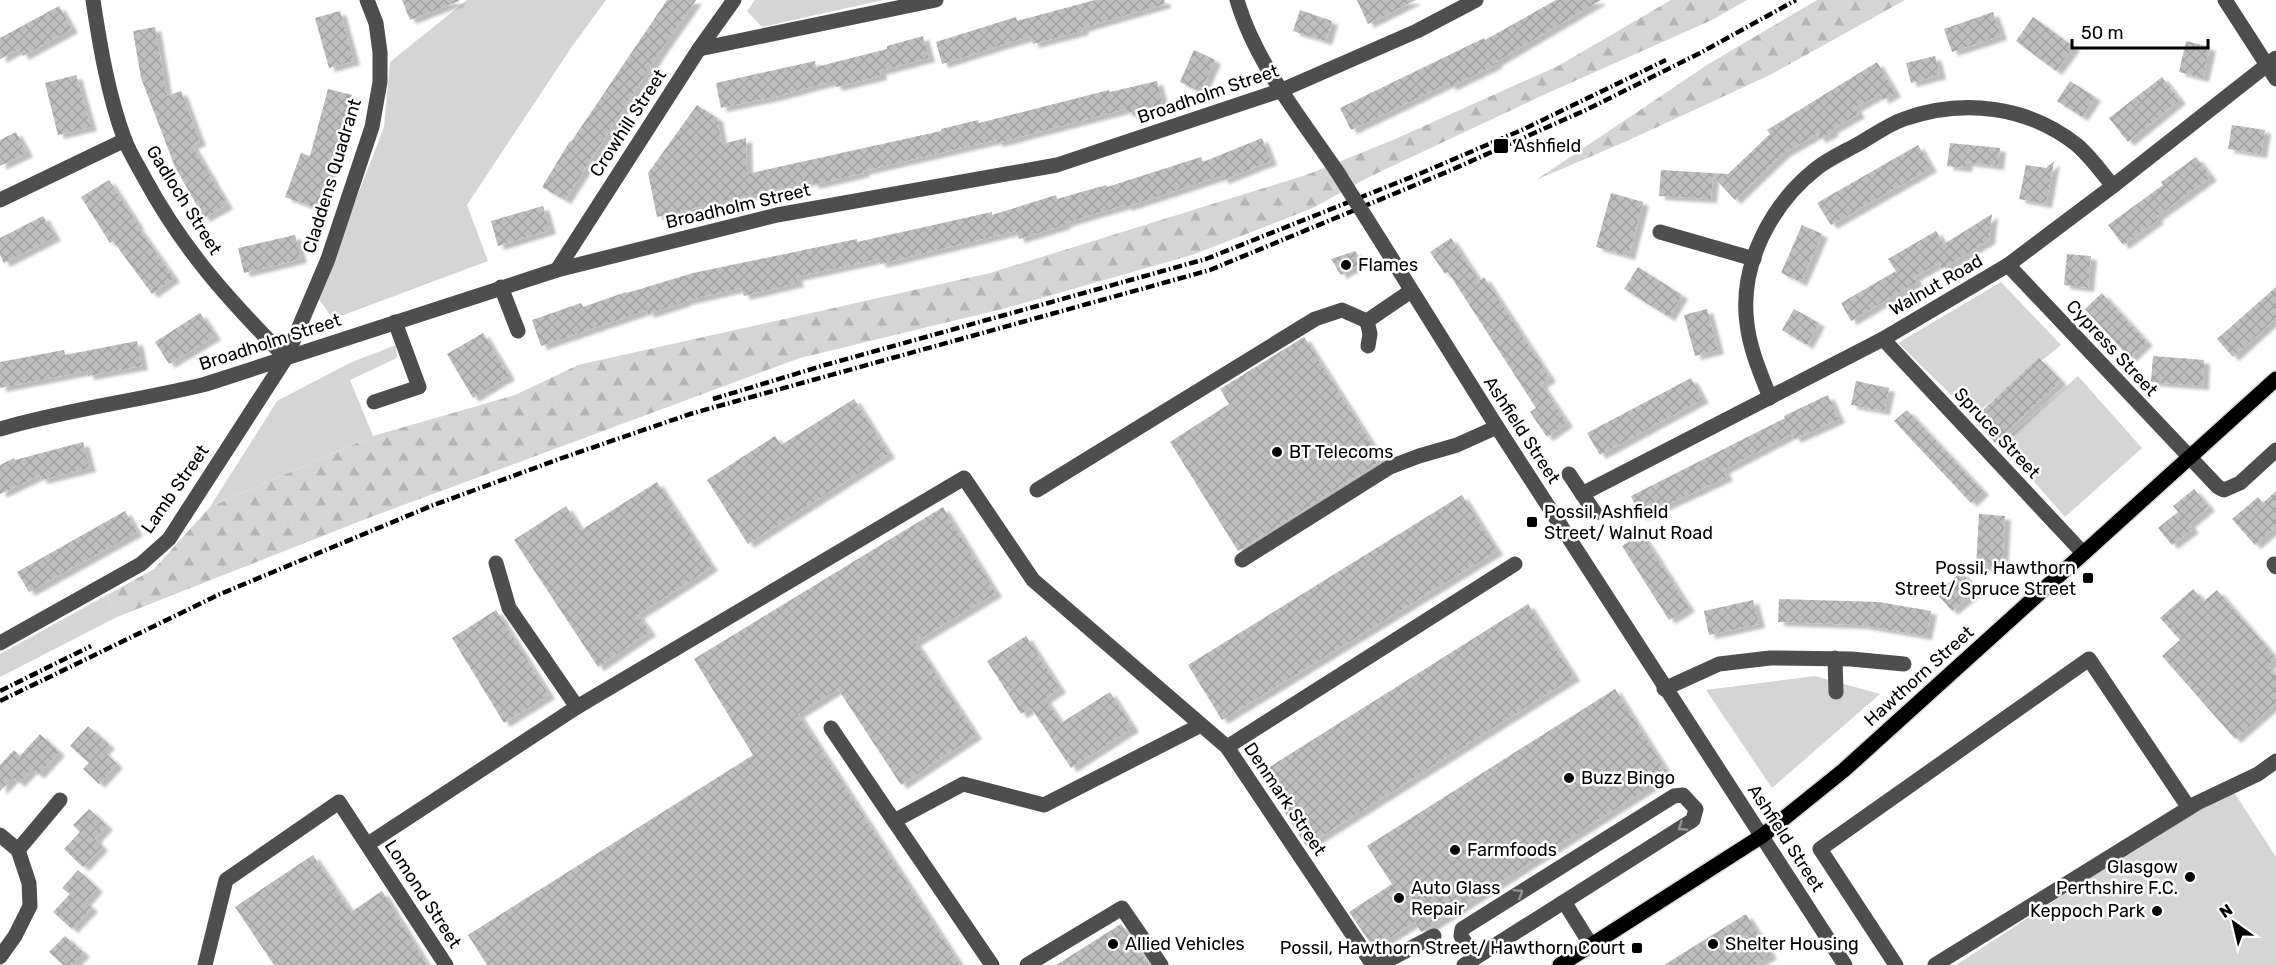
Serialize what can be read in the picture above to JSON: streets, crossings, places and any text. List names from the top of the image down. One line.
{"streets":{"main road":["Hawthorn Street"],"street":["Broadholm Street","Crowhill Street","Claddens Quadrant","Gadloch Street","Walnut Road","Cypress Street","Ashfield Street","Spruce Street","Lamb Street","Denmark Street","Lomond Street"]},"crossings":[["Broadholm Street","Crowhill Street"],["Broadholm Street","Claddens Quadrant"],["Broadholm Street","Gadloch Street"],["Broadholm Street","Ashfield Street"],["Broadholm Street","Lamb Street"],["Claddens Quadrant","Gadloch Street"],["Claddens Quadrant","Lamb Street"],["Gadloch Street","Lamb Street"],["Walnut Road","Cypress Street"],["Walnut Road","Spruce Street"],["Cypress Street","Hawthorn Street"],["Ashfield Street","Hawthorn Street"],["Spruce Street","Hawthorn Street"]],"places":{"transit":["Ashfield","Possil, Ashfield Street/ Walnut Road","Possil, Hawthorn Street/ Spruce Street","Possil, Hawthorn Street/ Hawthorn Court"],"other":["Flames","BT Telecoms","Buzz Bingo","Farmfoods","Glasgow Perthshire F.C.","Auto Glass Repair","Keppoch Park","Allied Vehicles","Shelter Housing"]},"scale_bar":"50 m","north":"top left"}
